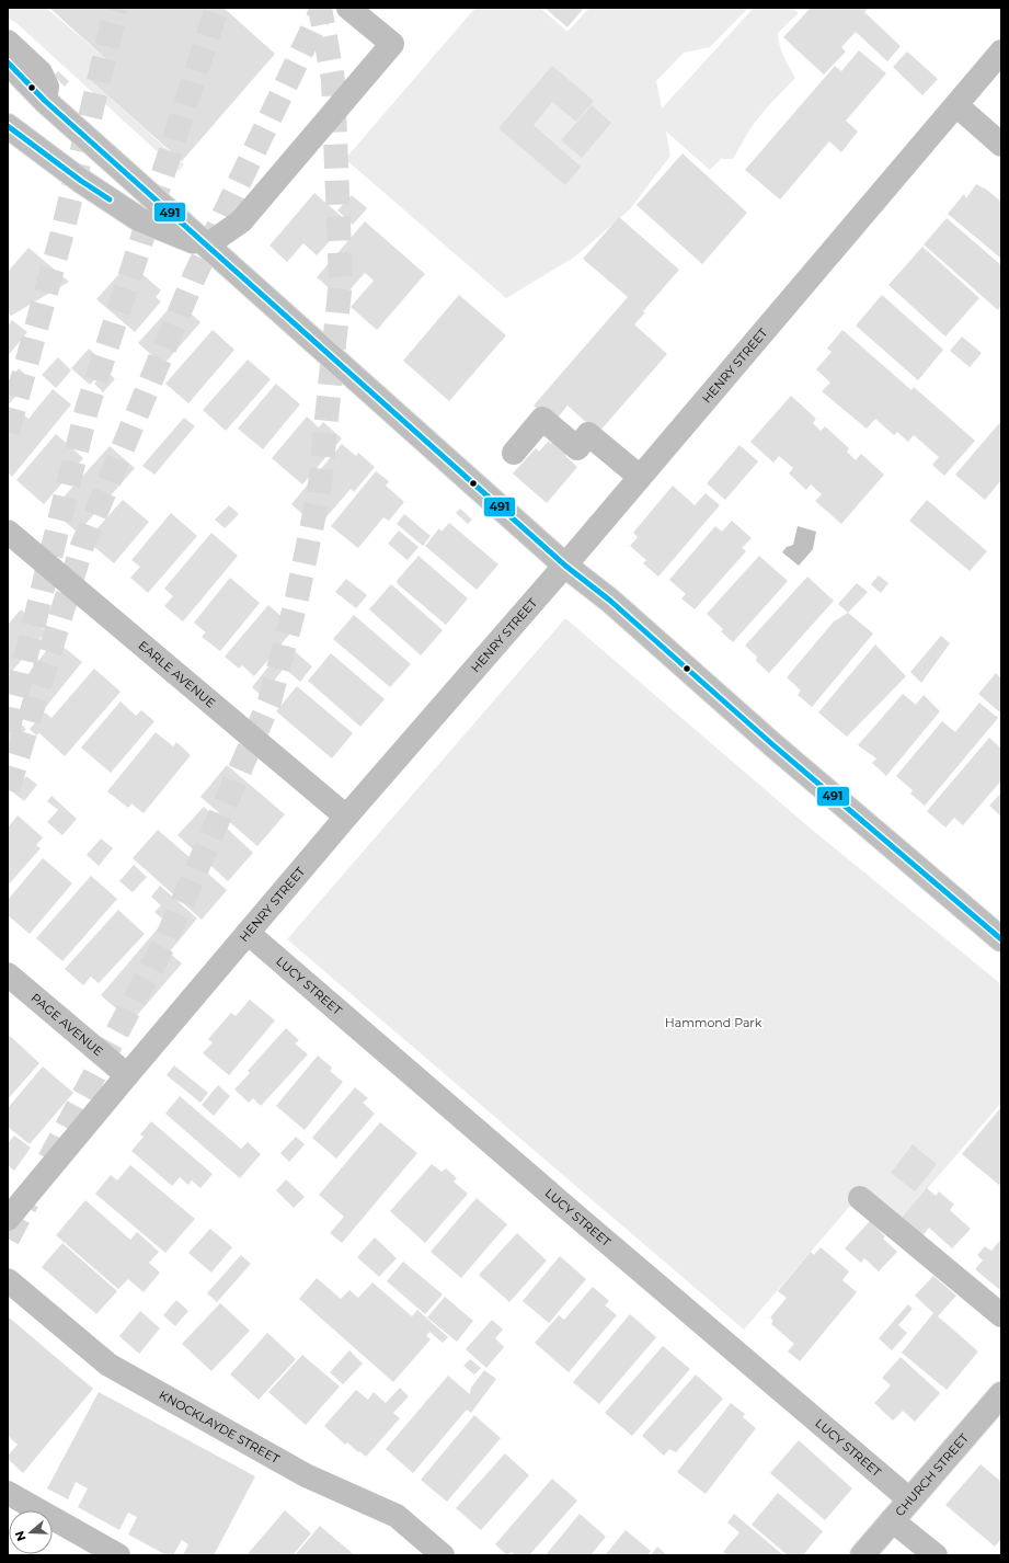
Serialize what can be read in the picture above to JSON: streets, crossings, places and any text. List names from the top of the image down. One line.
{"streets":{"street":["HENRY STREET","EARLE AVENUE","LUCY STREET","PAGE AVENUE","KNOCKLAYDE STREET","CHURCH STREET"]},"crossings":[["HENRY STREET","EARLE AVENUE"],["HENRY STREET","LUCY STREET"],["HENRY STREET","PAGE AVENUE"],["LUCY STREET","CHURCH STREET"]],"parks":["Hammond Park"],"lines":["transit line 491"],"north":"left"}
